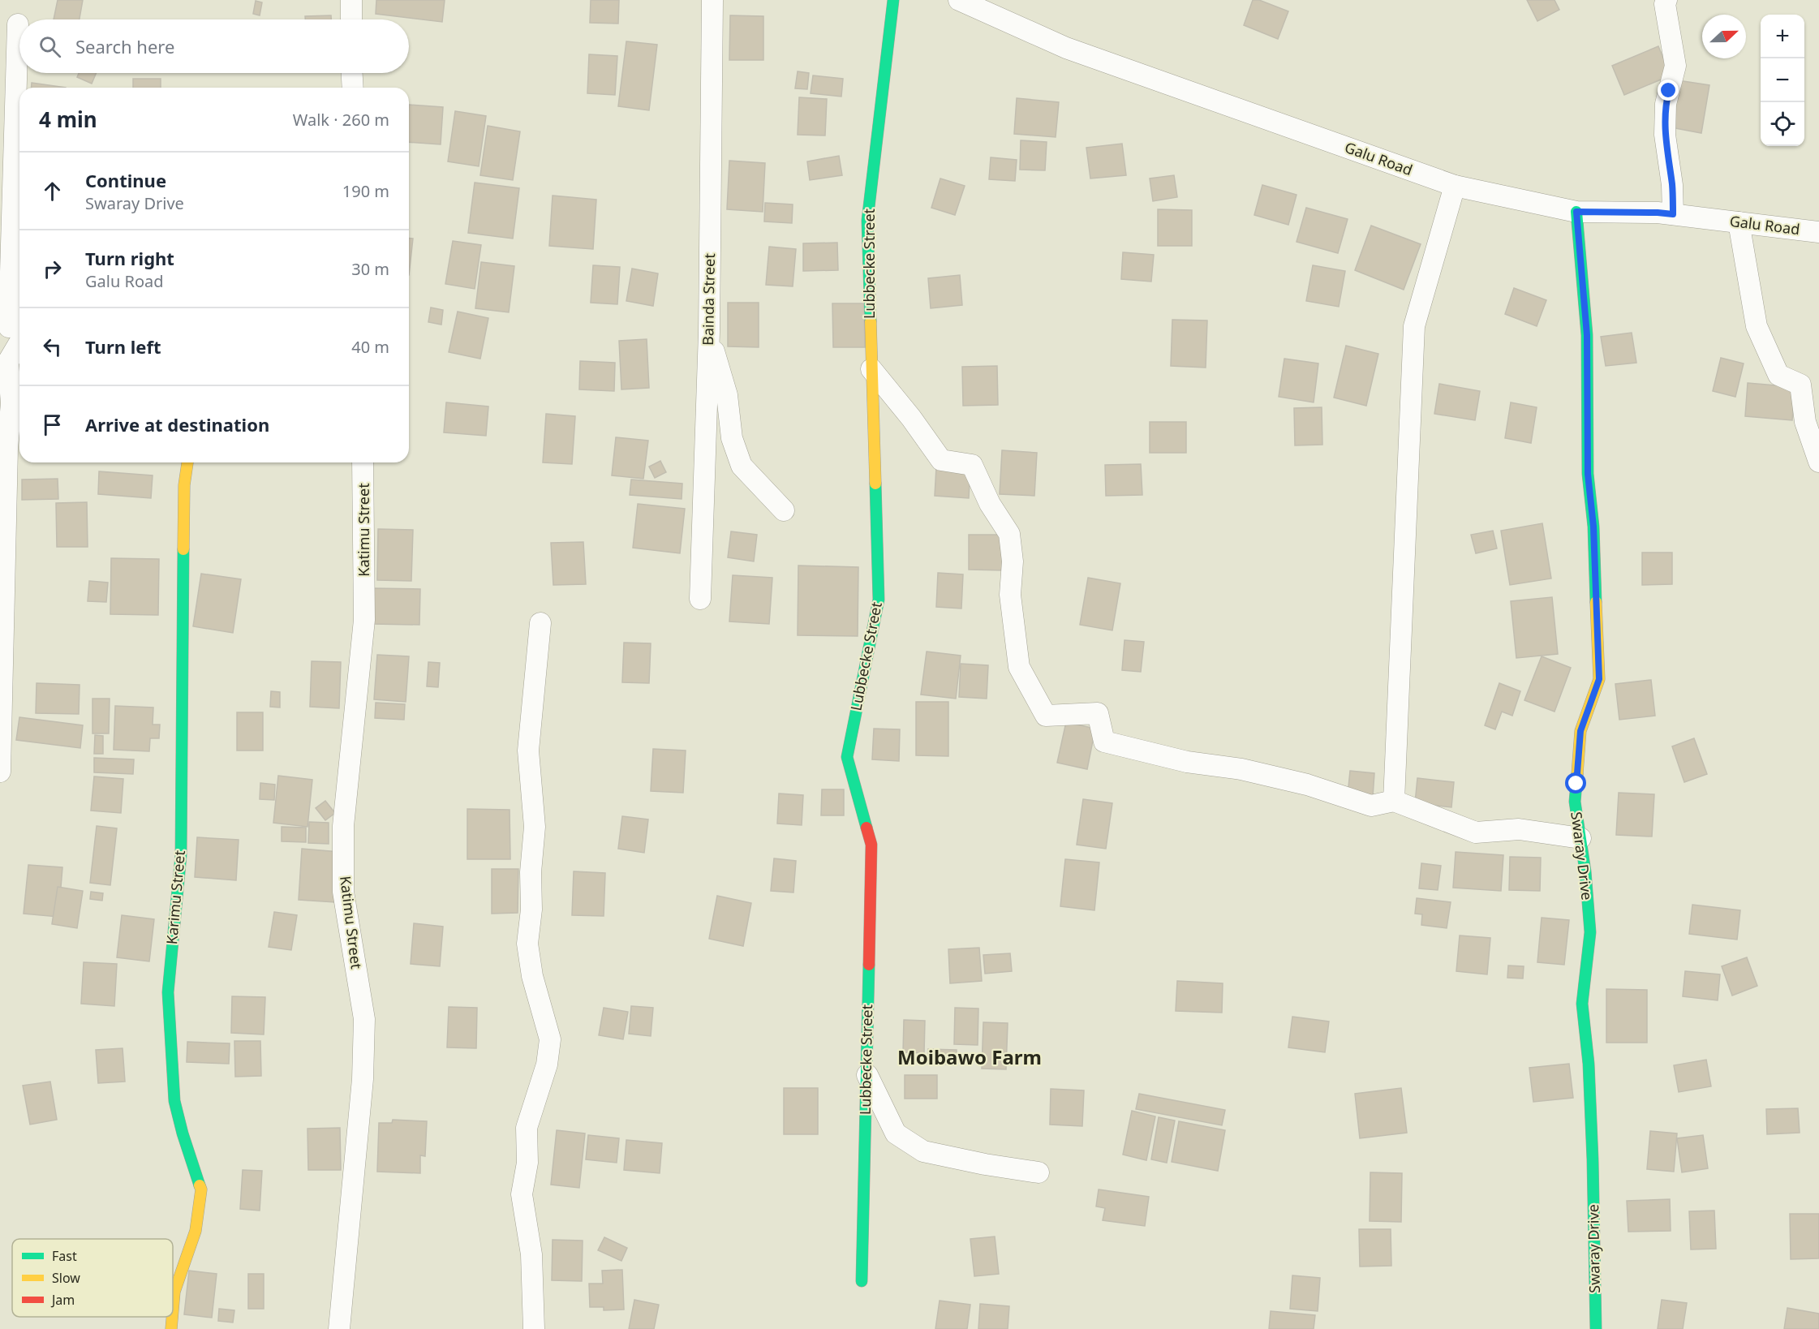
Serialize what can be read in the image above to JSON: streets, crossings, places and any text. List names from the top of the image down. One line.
{"streets":{"street":["Galu Road","Lubbecke Street","Bainda Street","Katimu Street","Swaray Drive","Karimu Street"]},"crossings":[["Galu Road","Swaray Drive"]],"districts":["Moibawo Farm"],"legend":["Fast","Slow","Jam"],"north":"right","page":{"map_buttons":["+","−"],"search":"Search here","heading":["4 min","Walk · 260 m"],"list":[["Continue","Swaray Drive","190 m"],["Turn right","Galu Road","30 m"],["Turn left","40 m"],"Arrive at destination"]}}
